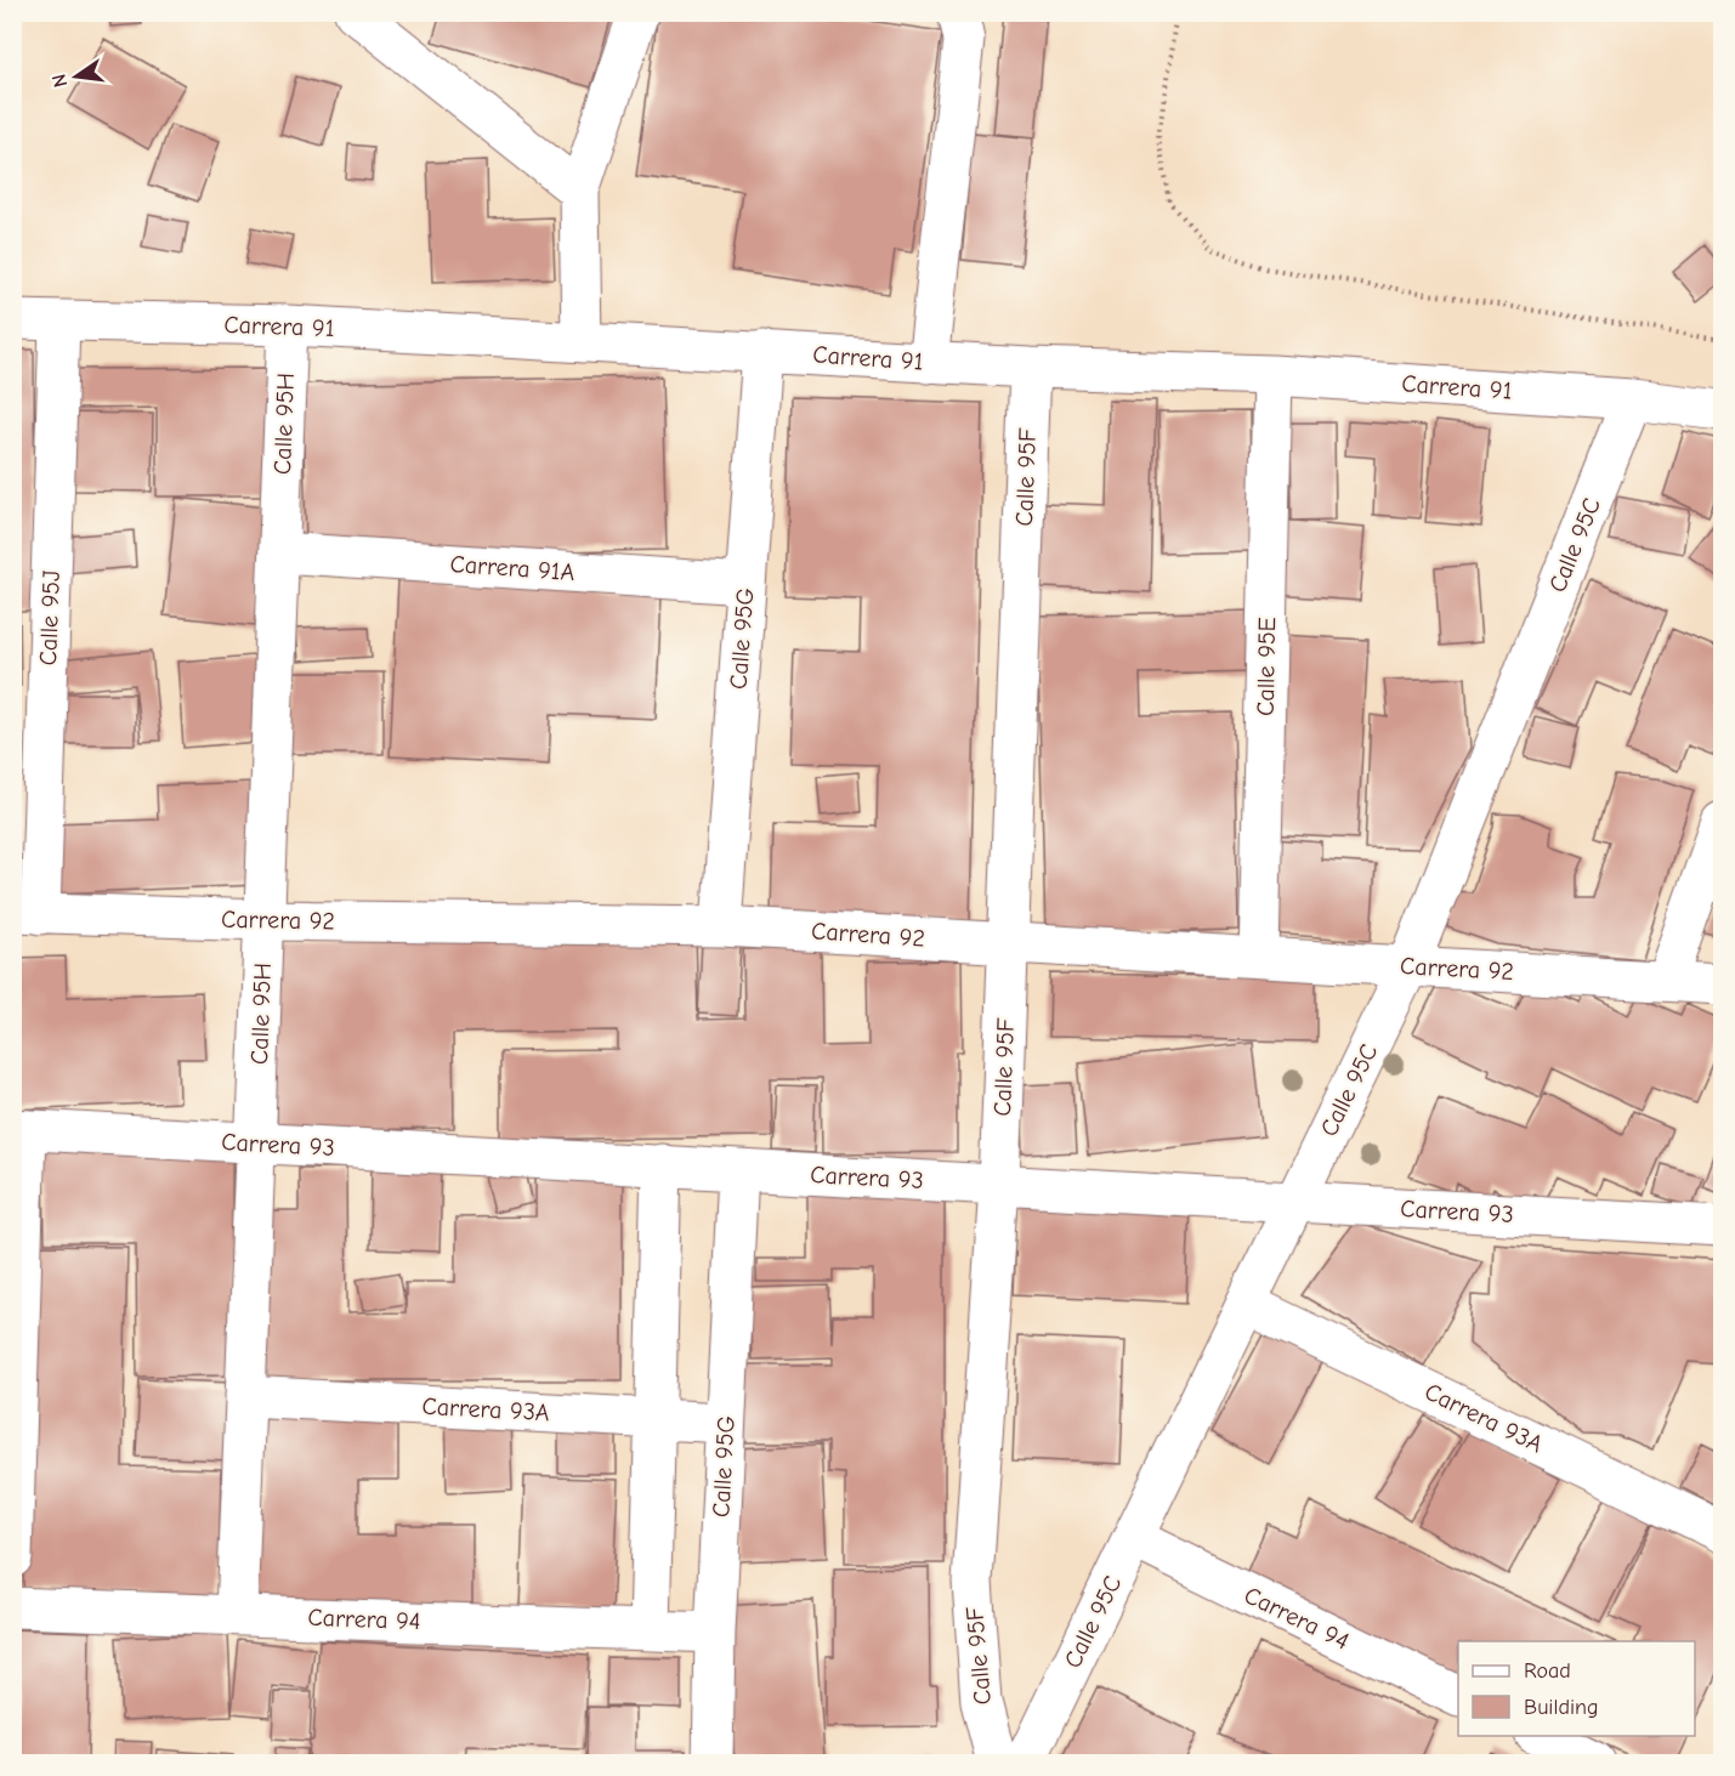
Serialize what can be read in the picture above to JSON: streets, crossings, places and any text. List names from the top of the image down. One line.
{"streets":{"street":["Carrera 91","Calle 95H","Calle 95F","Calle 95C","Carrera 91A","Calle 95J","Calle 95G","Calle 95E","Carrera 92","Carrera 93","Carrera 93A","Carrera 94"]},"crossings":[["Carrera 91","Calle 95H"],["Carrera 91","Calle 95F"],["Carrera 91","Calle 95C"],["Carrera 91","Calle 95J"],["Carrera 91","Calle 95G"],["Carrera 91","Calle 95E"],["Calle 95H","Carrera 91A"],["Calle 95H","Carrera 92"],["Calle 95H","Carrera 93"],["Calle 95H","Carrera 93A"],["Calle 95H","Carrera 94"],["Calle 95F","Carrera 92"],["Calle 95F","Carrera 93"],["Calle 95C","Carrera 92"],["Calle 95C","Carrera 93"],["Calle 95C","Carrera 93A"],["Calle 95C","Carrera 94"],["Carrera 91A","Calle 95G"],["Calle 95J","Carrera 92"],["Calle 95G","Carrera 92"],["Calle 95G","Carrera 93"],["Calle 95G","Carrera 93A"],["Calle 95G","Carrera 94"],["Calle 95E","Carrera 92"]],"legend":["Road","Building"],"north":"left"}
